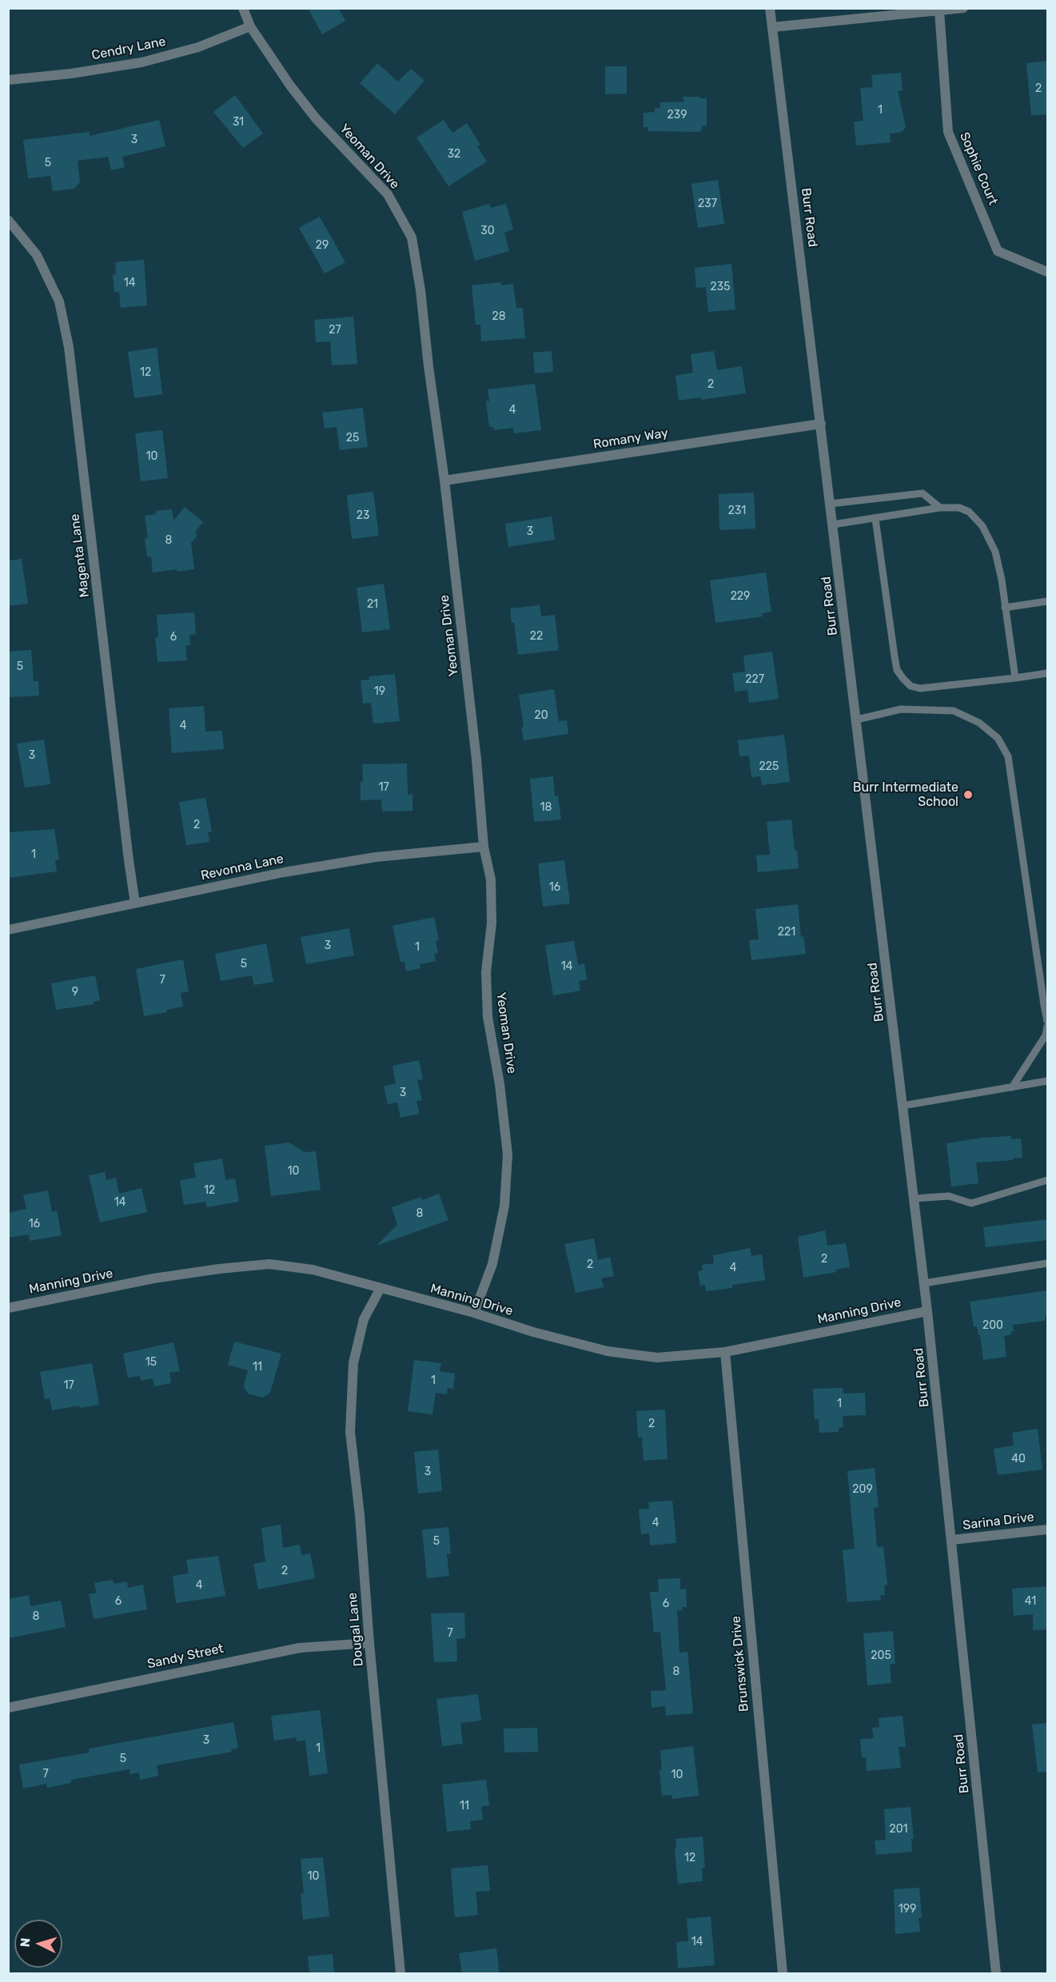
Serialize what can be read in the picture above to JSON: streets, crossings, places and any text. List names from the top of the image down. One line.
{"streets":{"street":["Cendry Lane","Yeoman Drive","Sophie Court","Burr Road","Romany Way","Magenta Lane","Revonna Lane","Manning Drive","Sarina Drive","Dougal Lane","Sandy Street","Brunswick Drive"]},"crossings":[["Cendry Lane","Yeoman Drive"],["Yeoman Drive","Romany Way"],["Yeoman Drive","Revonna Lane"],["Yeoman Drive","Manning Drive"],["Burr Road","Romany Way"],["Burr Road","Manning Drive"],["Burr Road","Sarina Drive"],["Magenta Lane","Revonna Lane"],["Manning Drive","Dougal Lane"],["Manning Drive","Brunswick Drive"],["Dougal Lane","Sandy Street"]],"places":["Burr Intermediate School"],"house_numbers":["2","1","239","31","3","32","5","237","30","29","14","235","28","27","12","2","4","25","10","231","23","3","8","229","21","22","6","5","227","19","20","4","3","225","17","18","2","1","16","221","3","1","5","14","7","9","3","10","12","14","8","16","2","2","4","200","15","11","1","17","1","2","40","3","209","4","5","2","4","6","41","6","8","7","205","8","3","1","5","7","10","11","201","12","10","199","14"],"north":"left"}
